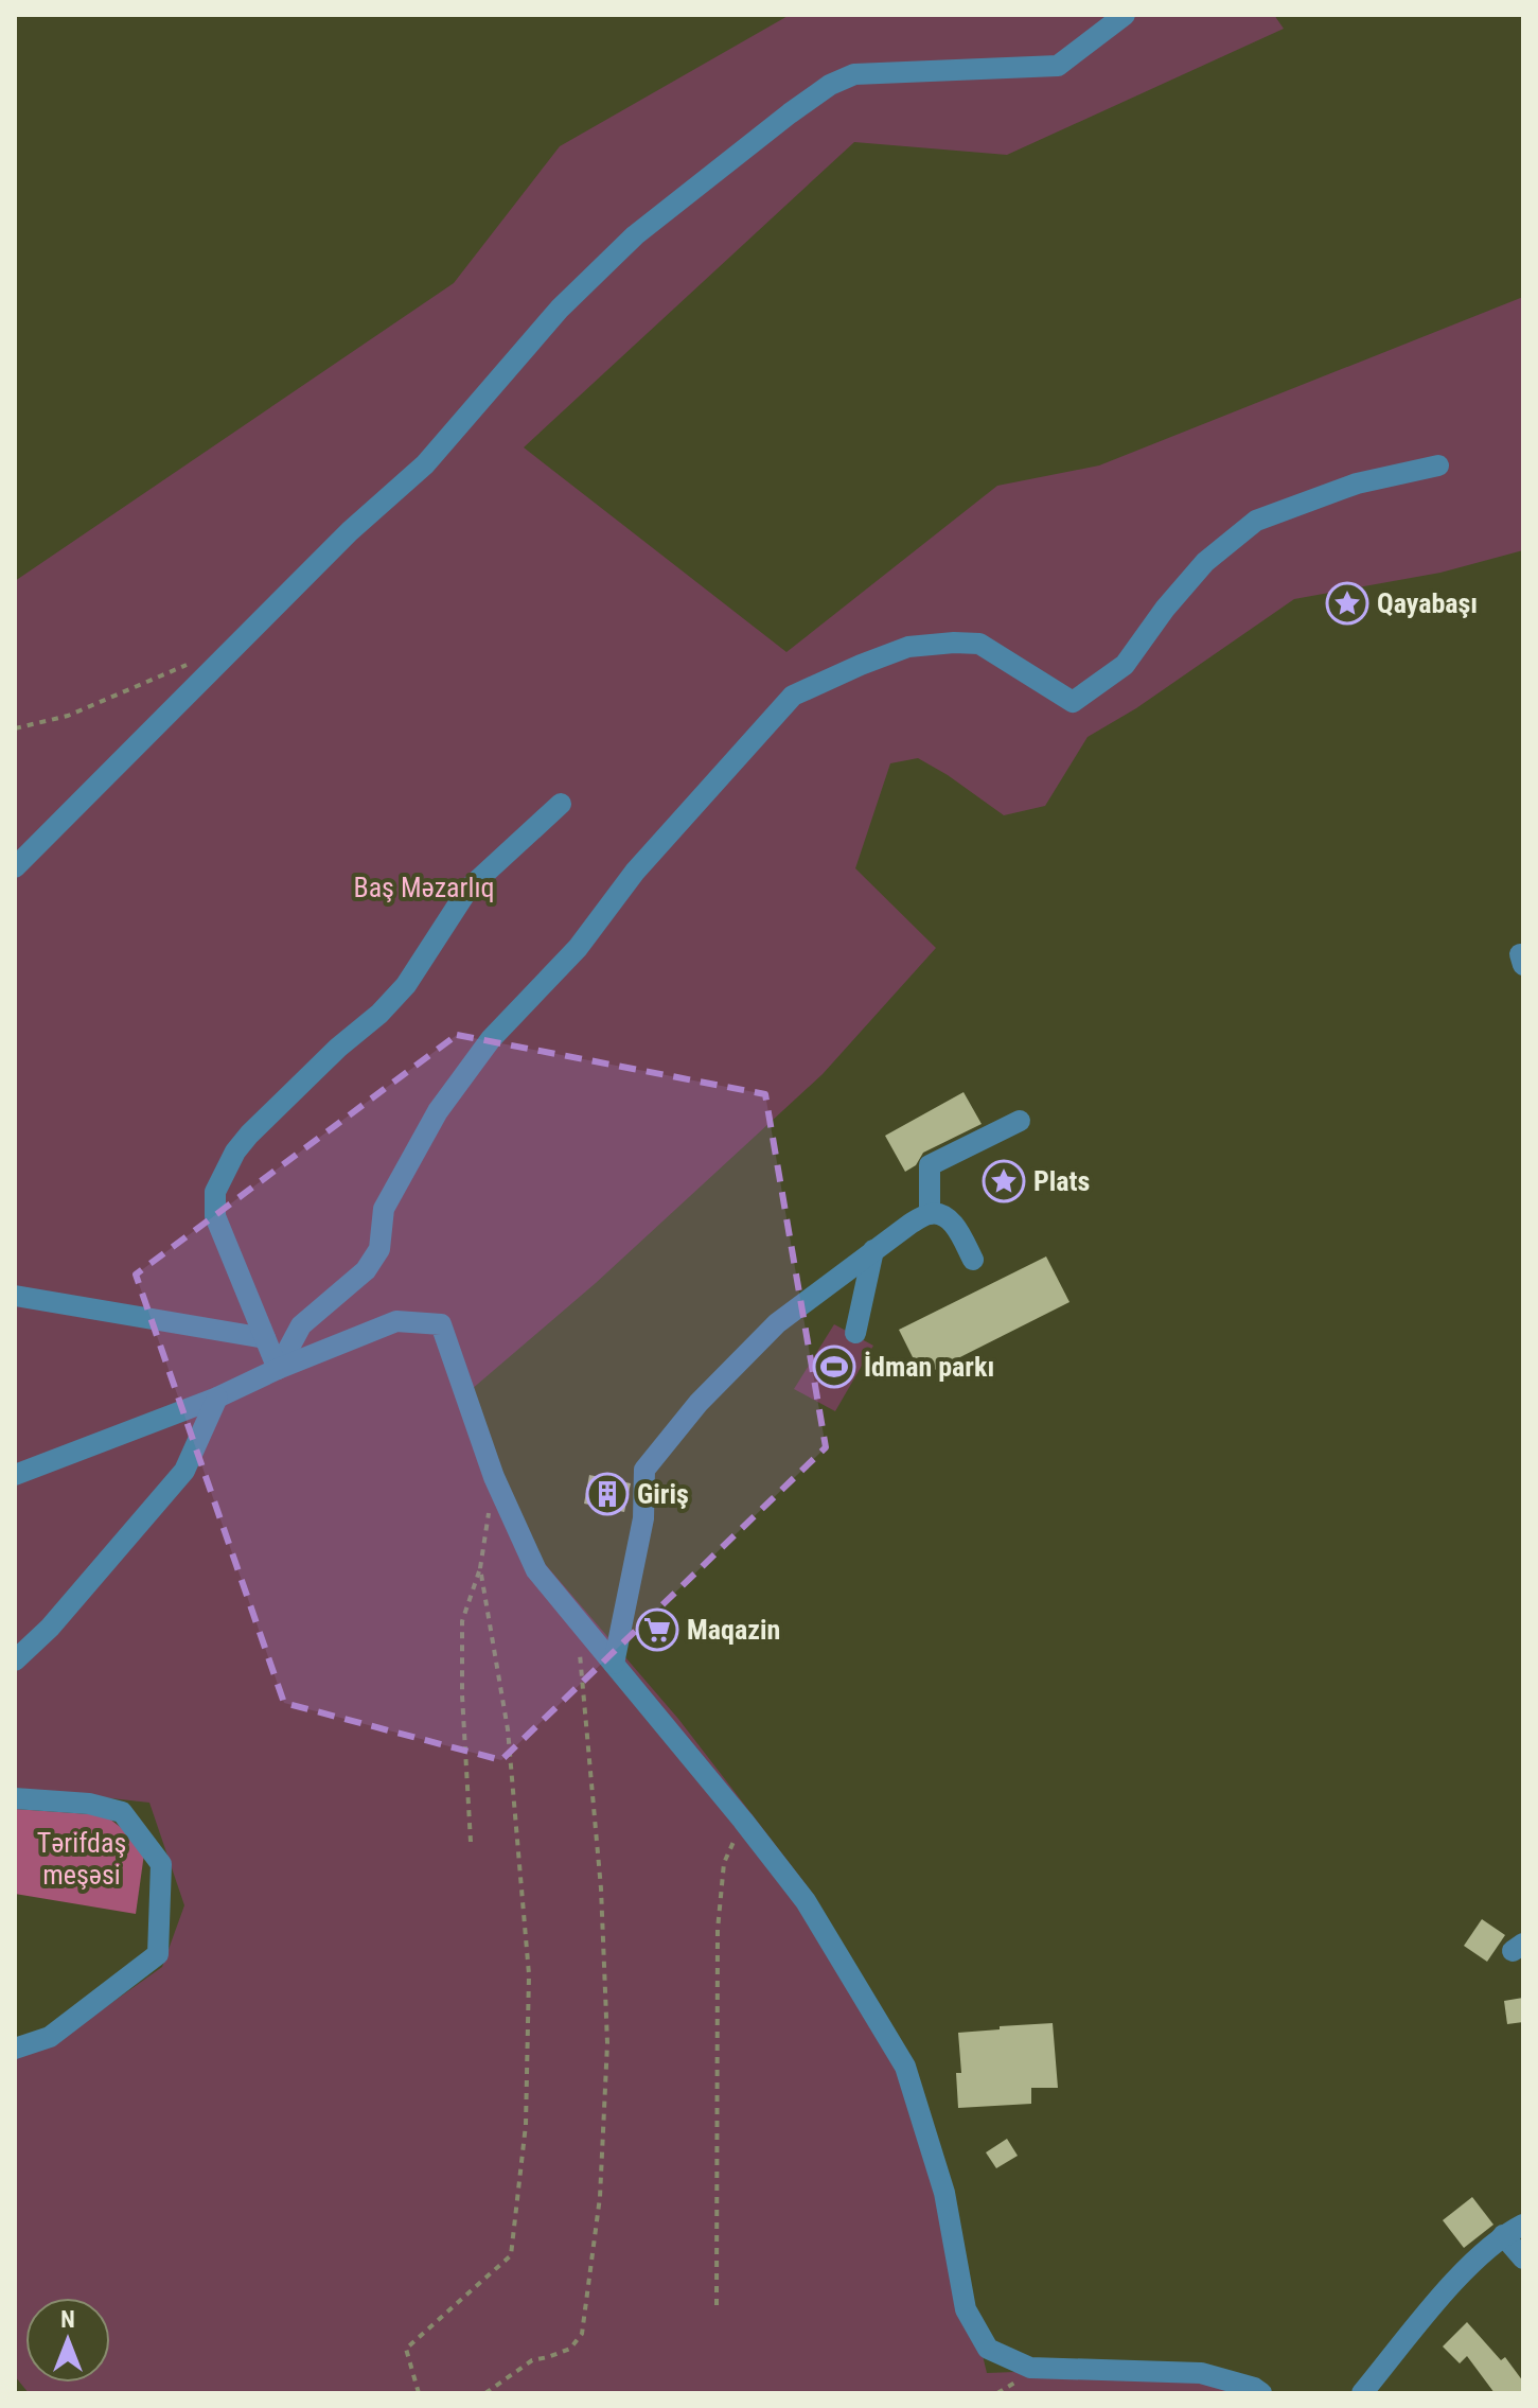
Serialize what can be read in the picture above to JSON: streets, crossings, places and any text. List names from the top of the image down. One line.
{"parks":["Baş Məzarlıq","Tərifdaş meşəsi"],"places":{"place":["Qayabaşı","Plats"],"sports":["İdman parkı"],"building":["Giriş"],"supermarket":["Maqazin"]},"north":"top"}
